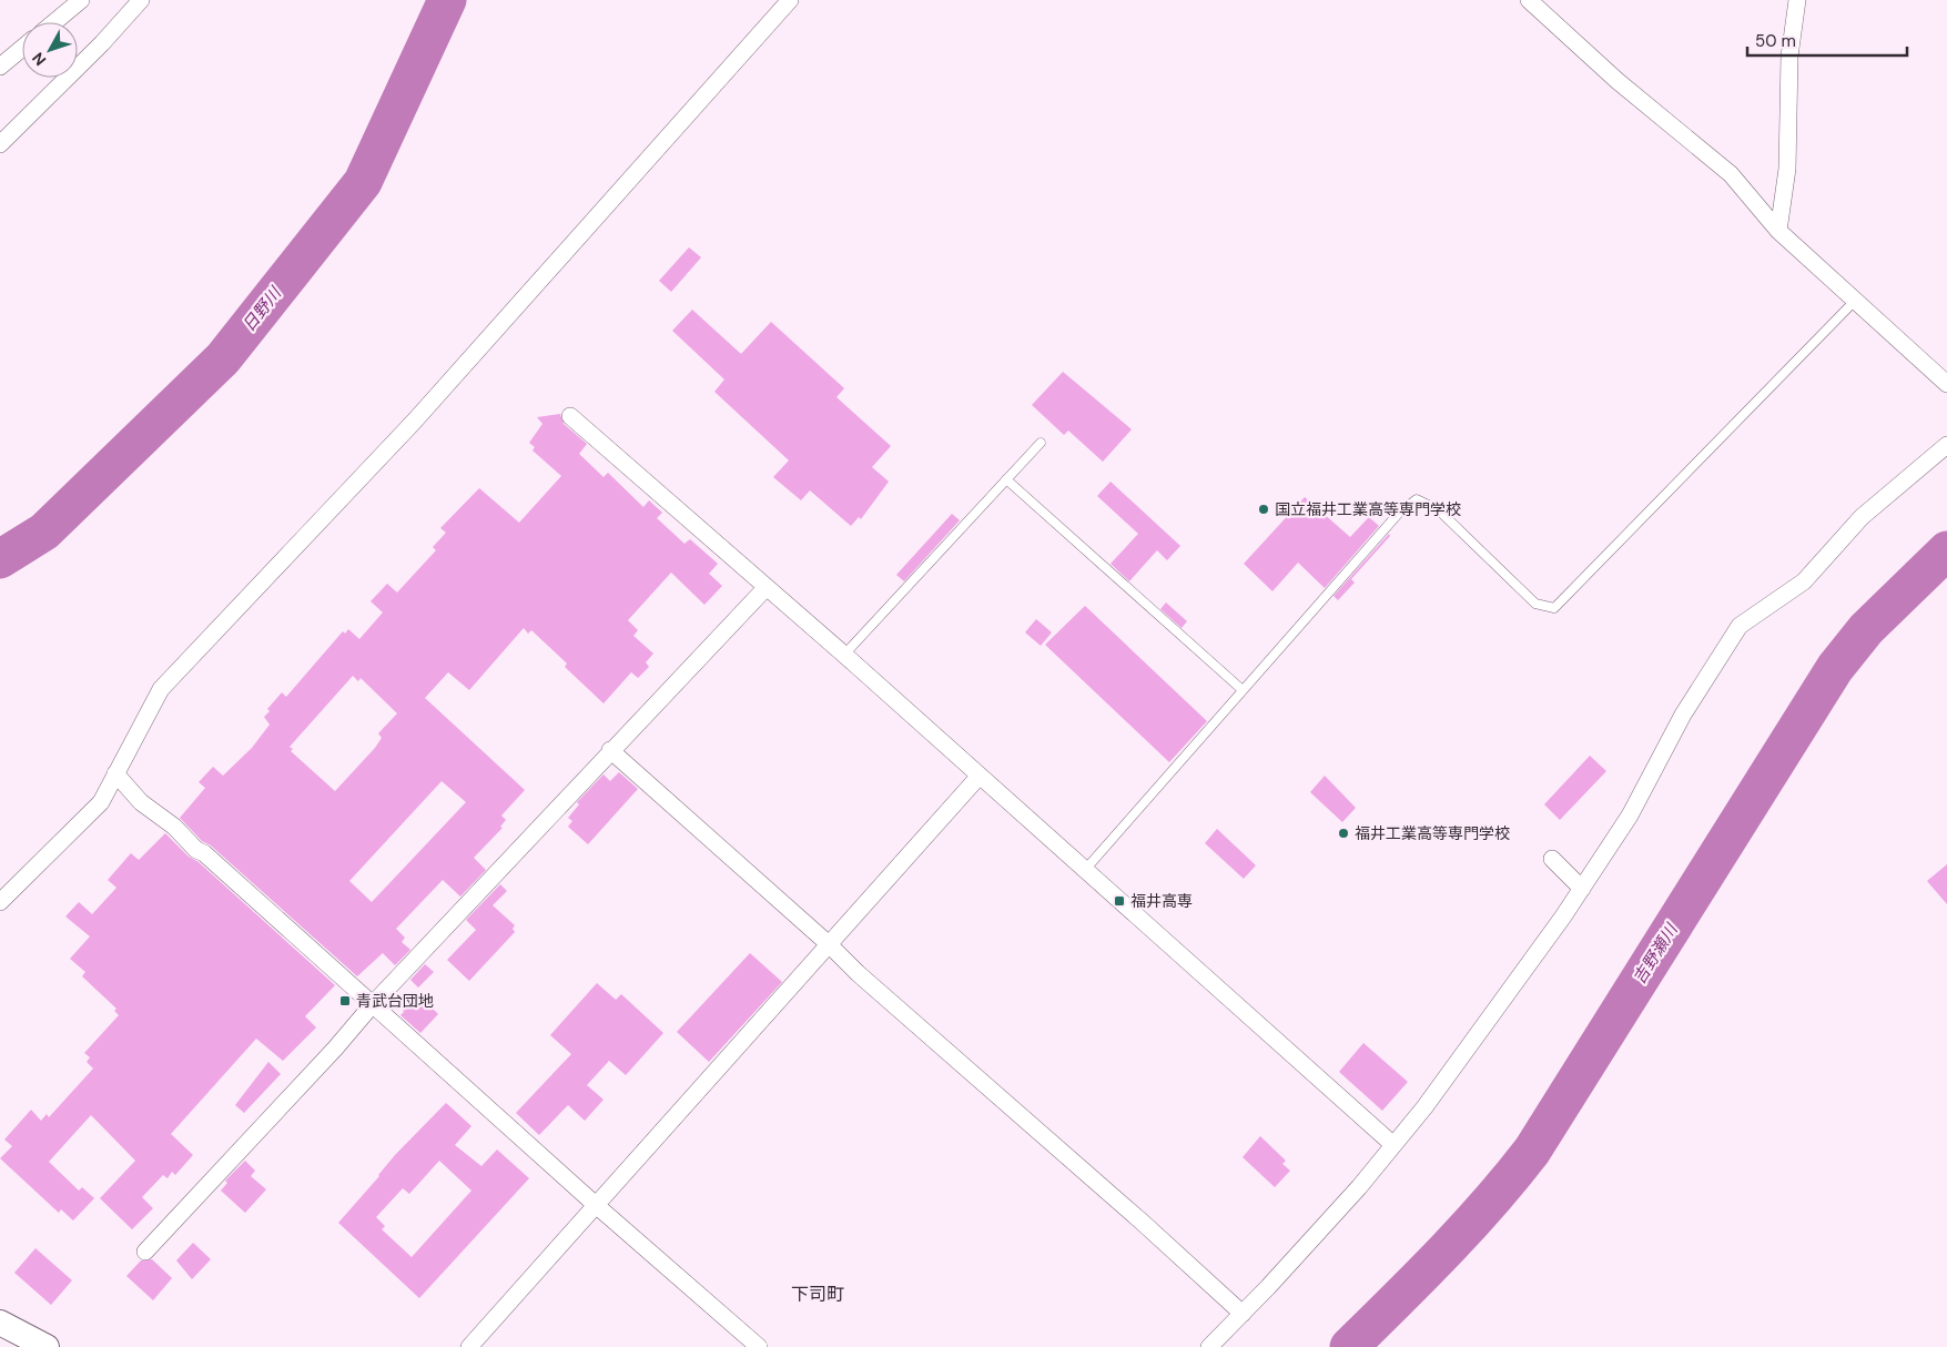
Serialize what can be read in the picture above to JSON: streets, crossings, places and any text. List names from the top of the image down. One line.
{"districts":["下司町"],"water":["日野川","吉野瀬川"],"places":{"other":["国立福井工業高等専門学校","福井工業高等専門学校"],"transit":["福井高専","青武台団地"]},"scale_bar":"50 m","north":"bottom left"}
